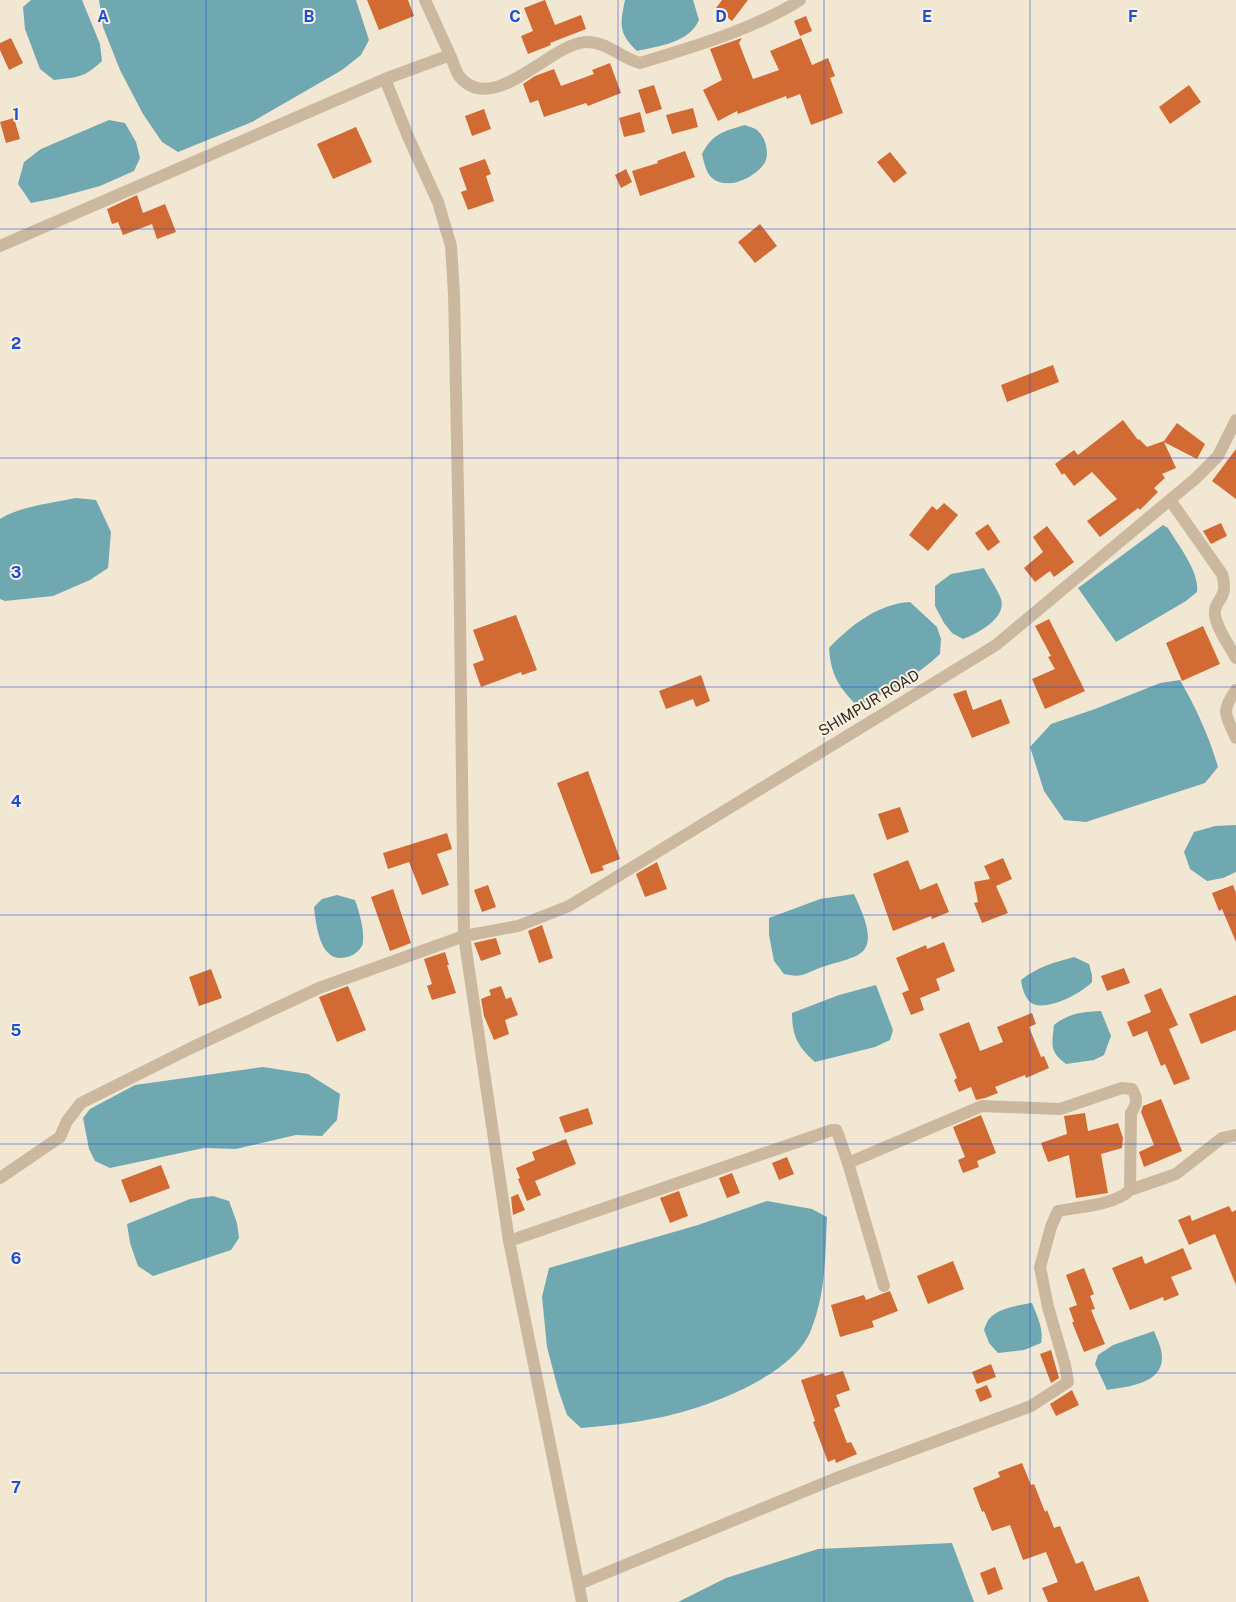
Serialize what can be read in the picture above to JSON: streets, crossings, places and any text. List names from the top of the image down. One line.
{"streets":{"street":["SHIMPUR ROAD"]},"grid":{"columns":["A","B","C","D","E","F"],"rows":["1","2","3","4","5","6","7"]}}
